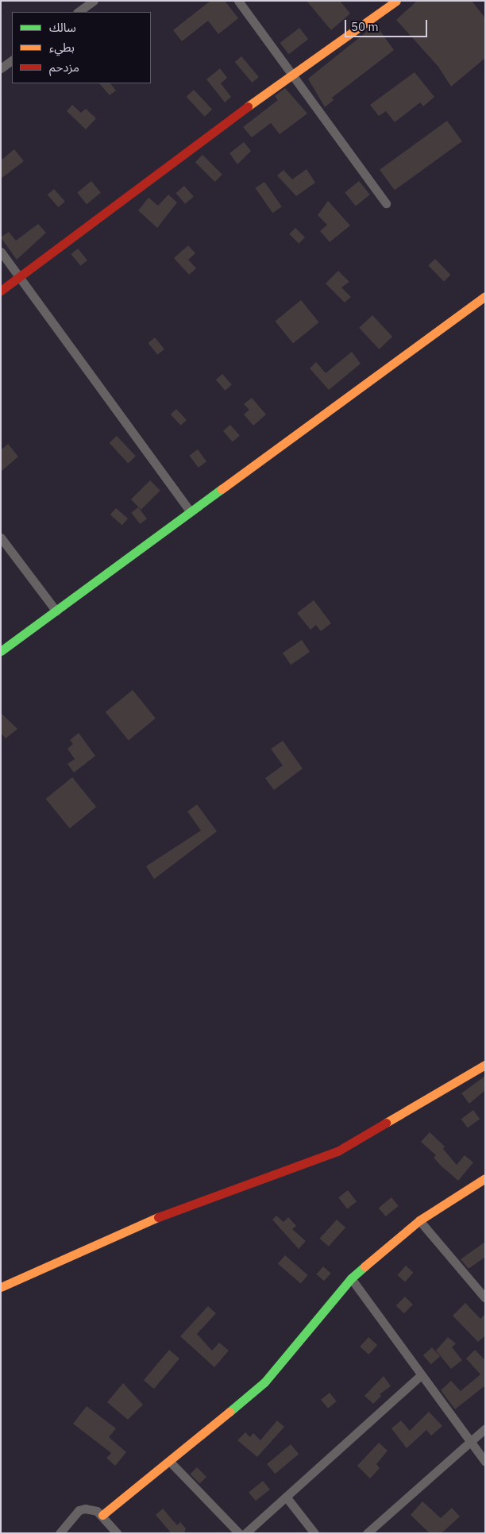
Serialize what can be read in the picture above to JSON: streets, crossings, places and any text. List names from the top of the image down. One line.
{"legend":["سالك","بطيء","مزدحم"],"scale_bar":"50 m"}
